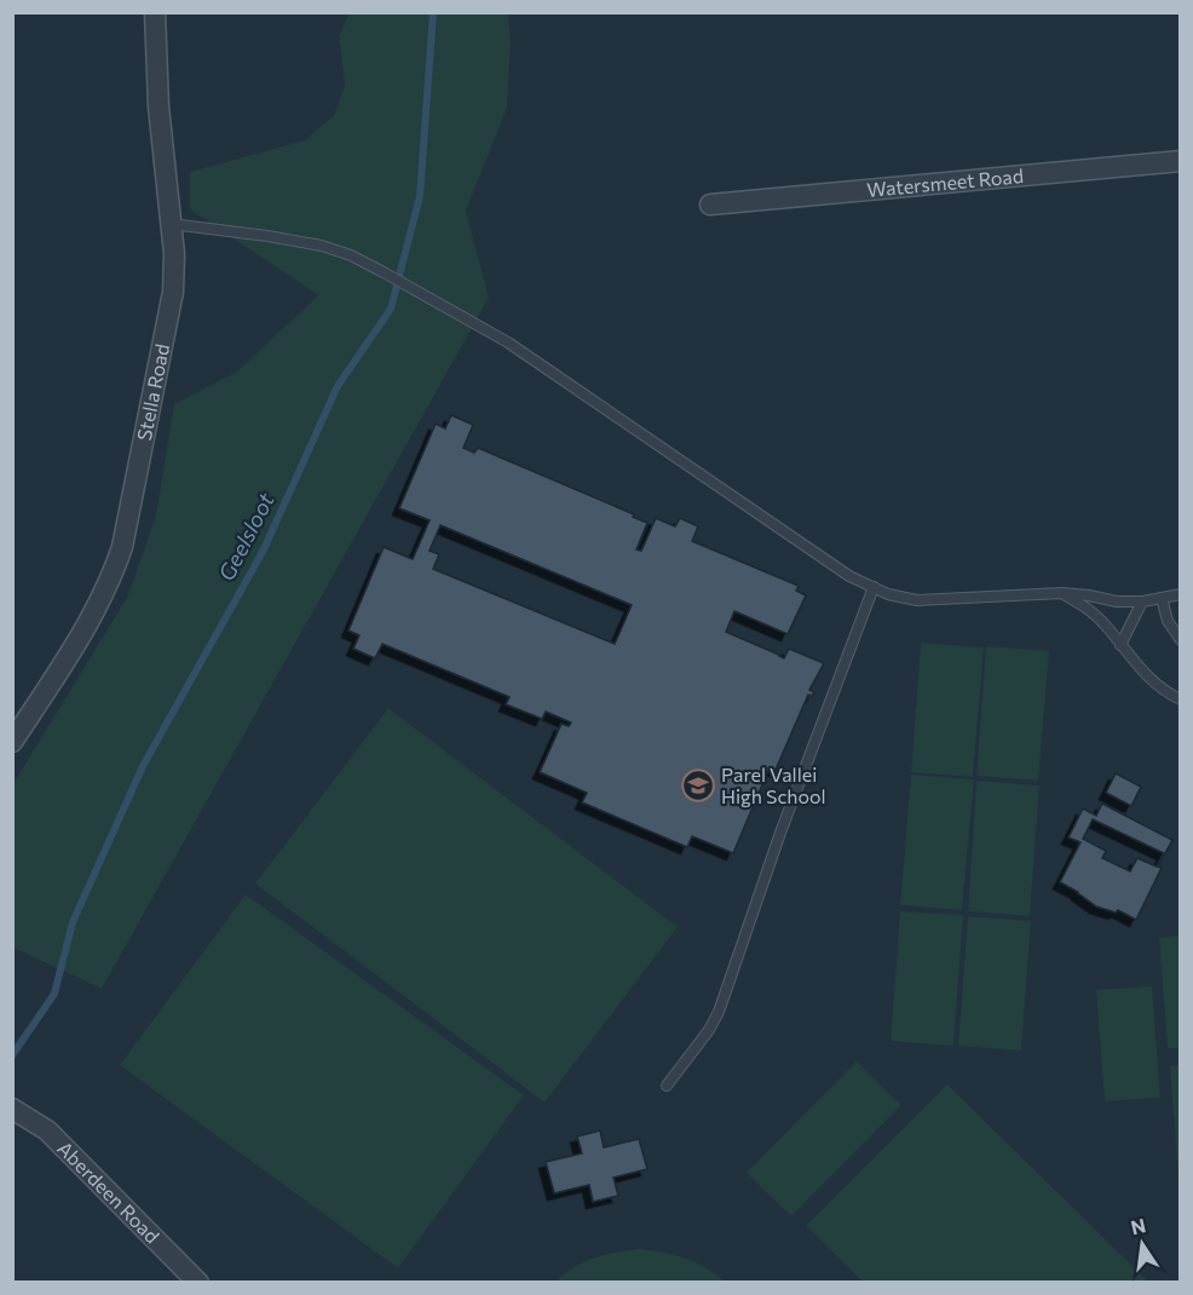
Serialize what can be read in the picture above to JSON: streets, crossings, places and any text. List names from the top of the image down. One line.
{"streets":{"street":["Watersmeet Road","Stella Road","Aberdeen Road"]},"water":["Geelsloot"],"places":{"school or university":["Parel Vallei High School"]},"north":"top"}
